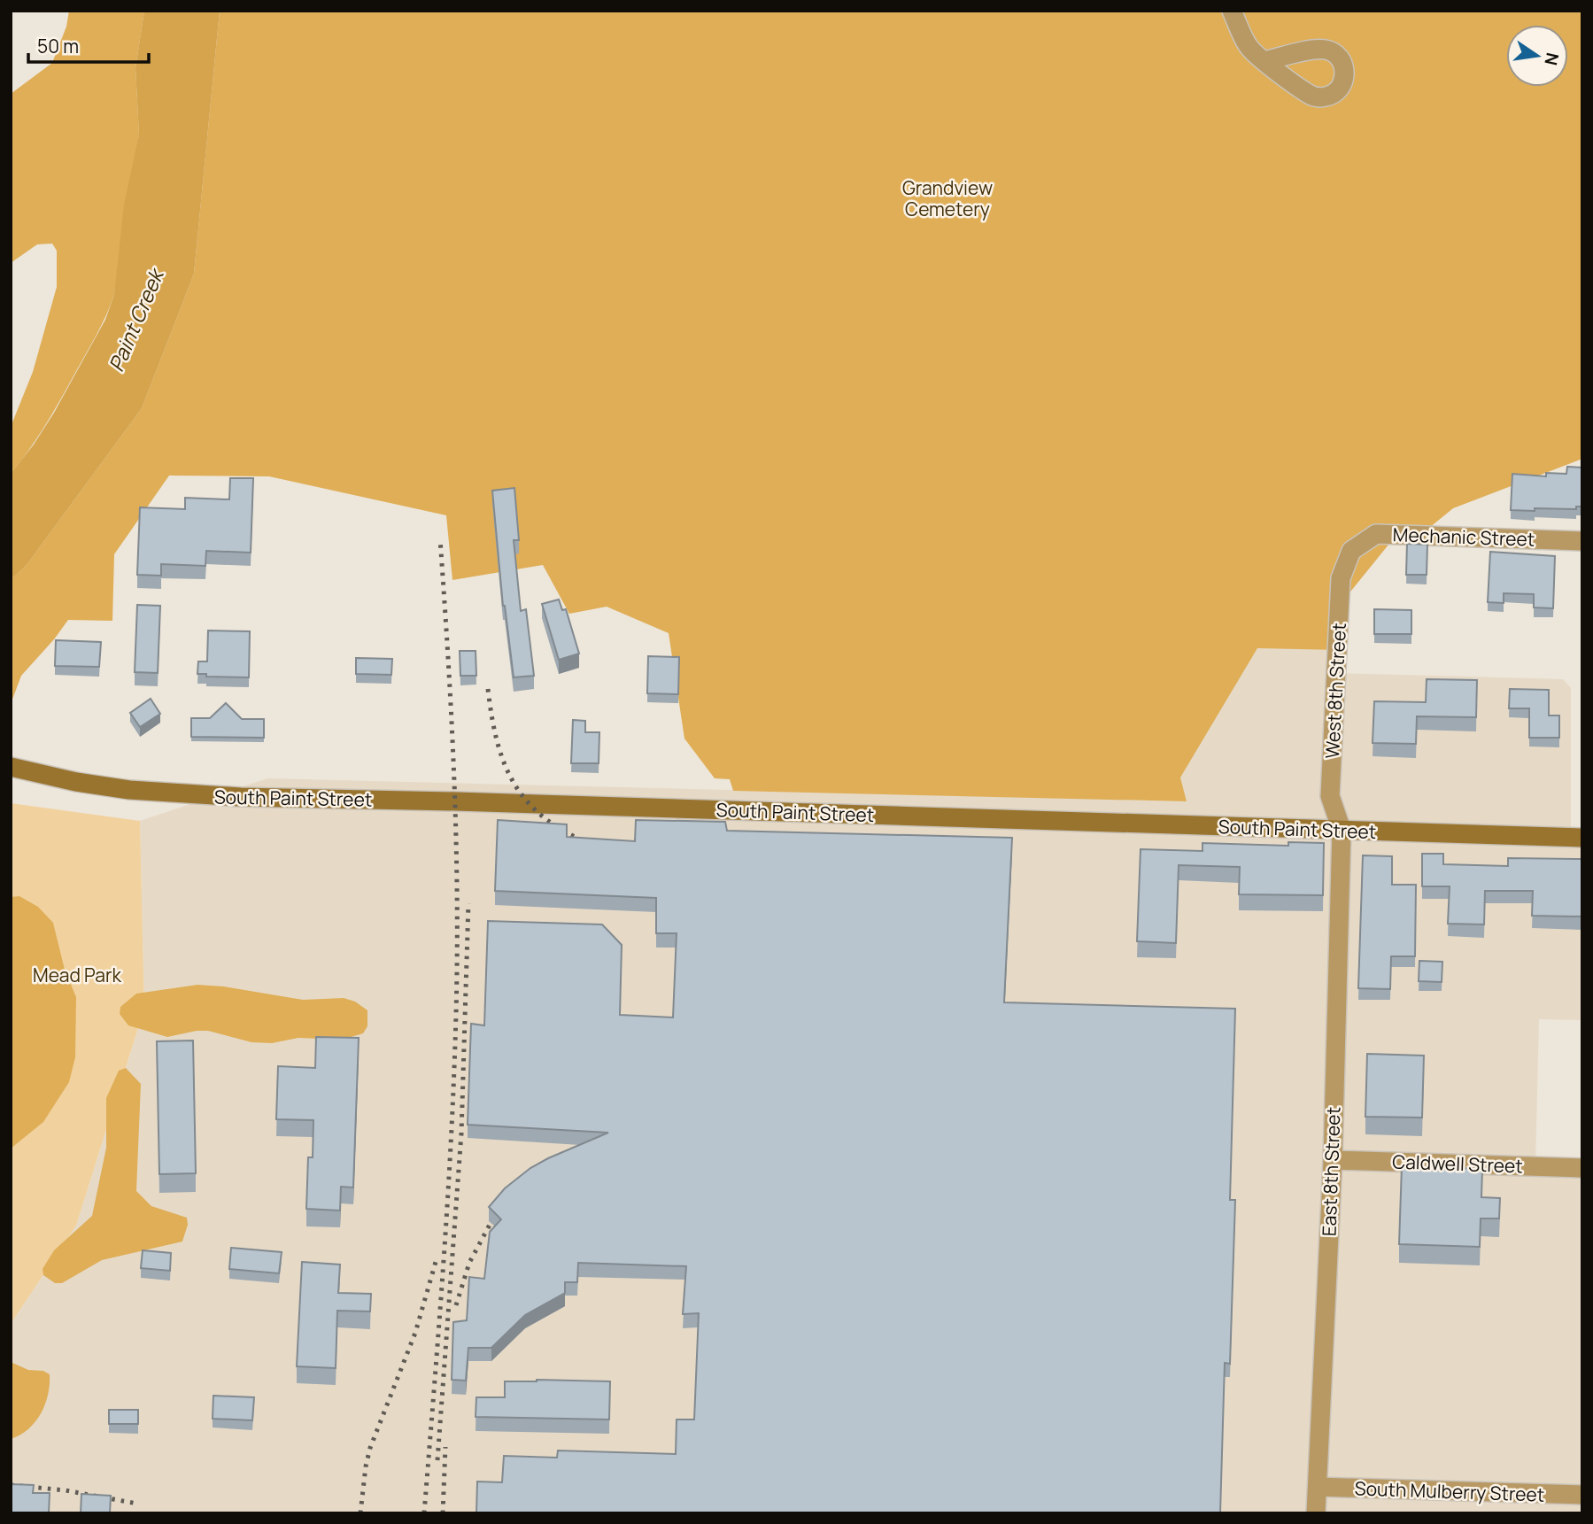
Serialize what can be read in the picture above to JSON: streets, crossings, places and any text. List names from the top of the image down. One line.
{"streets":{"main road":["South Paint Street"],"street":["Mechanic Street","West 8th Street","Caldwell Street","East 8th Street","South Mulberry Street"]},"crossings":[["Mechanic Street","West 8th Street"],["West 8th Street","South Paint Street"],["West 8th Street","East 8th Street"],["South Paint Street","East 8th Street"],["Caldwell Street","East 8th Street"],["East 8th Street","South Mulberry Street"]],"water":["Paint Creek"],"parks":["Grandview Cemetery","Mead Park"],"scale_bar":"50 m","north":"right"}
